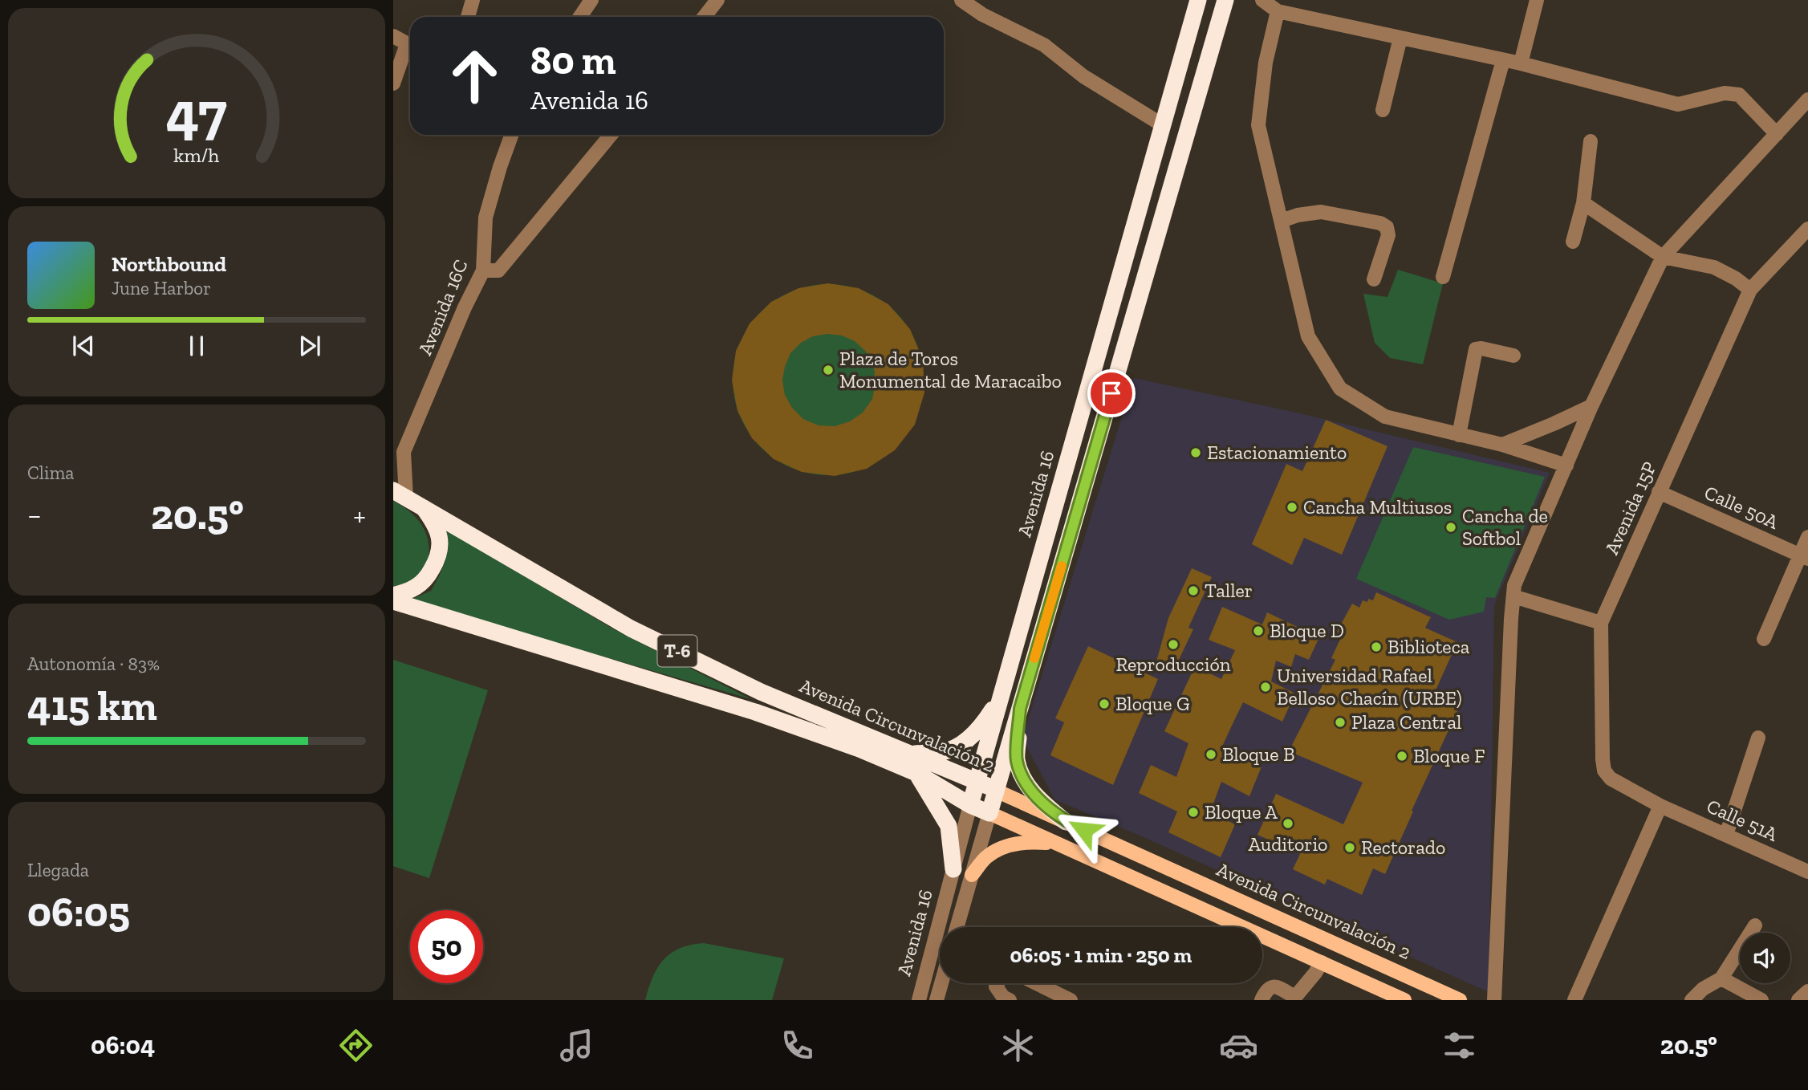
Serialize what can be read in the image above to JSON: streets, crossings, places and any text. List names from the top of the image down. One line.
{"streets":{"highway":["Avenida 16","T-6","Avenida Circunvalación 2"],"street":["Avenida 16C","Calle 50A","Avenida 15P","Calle 51A"]},"crossings":[["Avenida 16C","Avenida Circunvalación 2"],["Avenida 16","Avenida Circunvalación 2"],["Calle 50A","Avenida 15P"],["Avenida 15P","Calle 51A"]],"places":["Plaza de Toros Monumental de Maracaibo","Estacionamiento","Cancha Multiusos","Cancha de Softbol","Taller","Bloque D","Reproducción","Biblioteca","Universidad Rafael Belloso Chacín (URBE)","Bloque G","Plaza Central","Bloque B","Bloque F","Bloque A","Auditorio","Rectorado"],"page":{"turn":["80 m","Avenida 16"],"song":["Northbound","June Harbor"],"tile":["Clima",["Autonomía · 83%","415 km"],["Llegada","06:05"]],"heat":["−","20.5°","+"],"limit":"50","trip":"06:05 · 1 min · 250 m","tabs":["06:04","20.5°"],"gauge":["47","km/h"]}}
